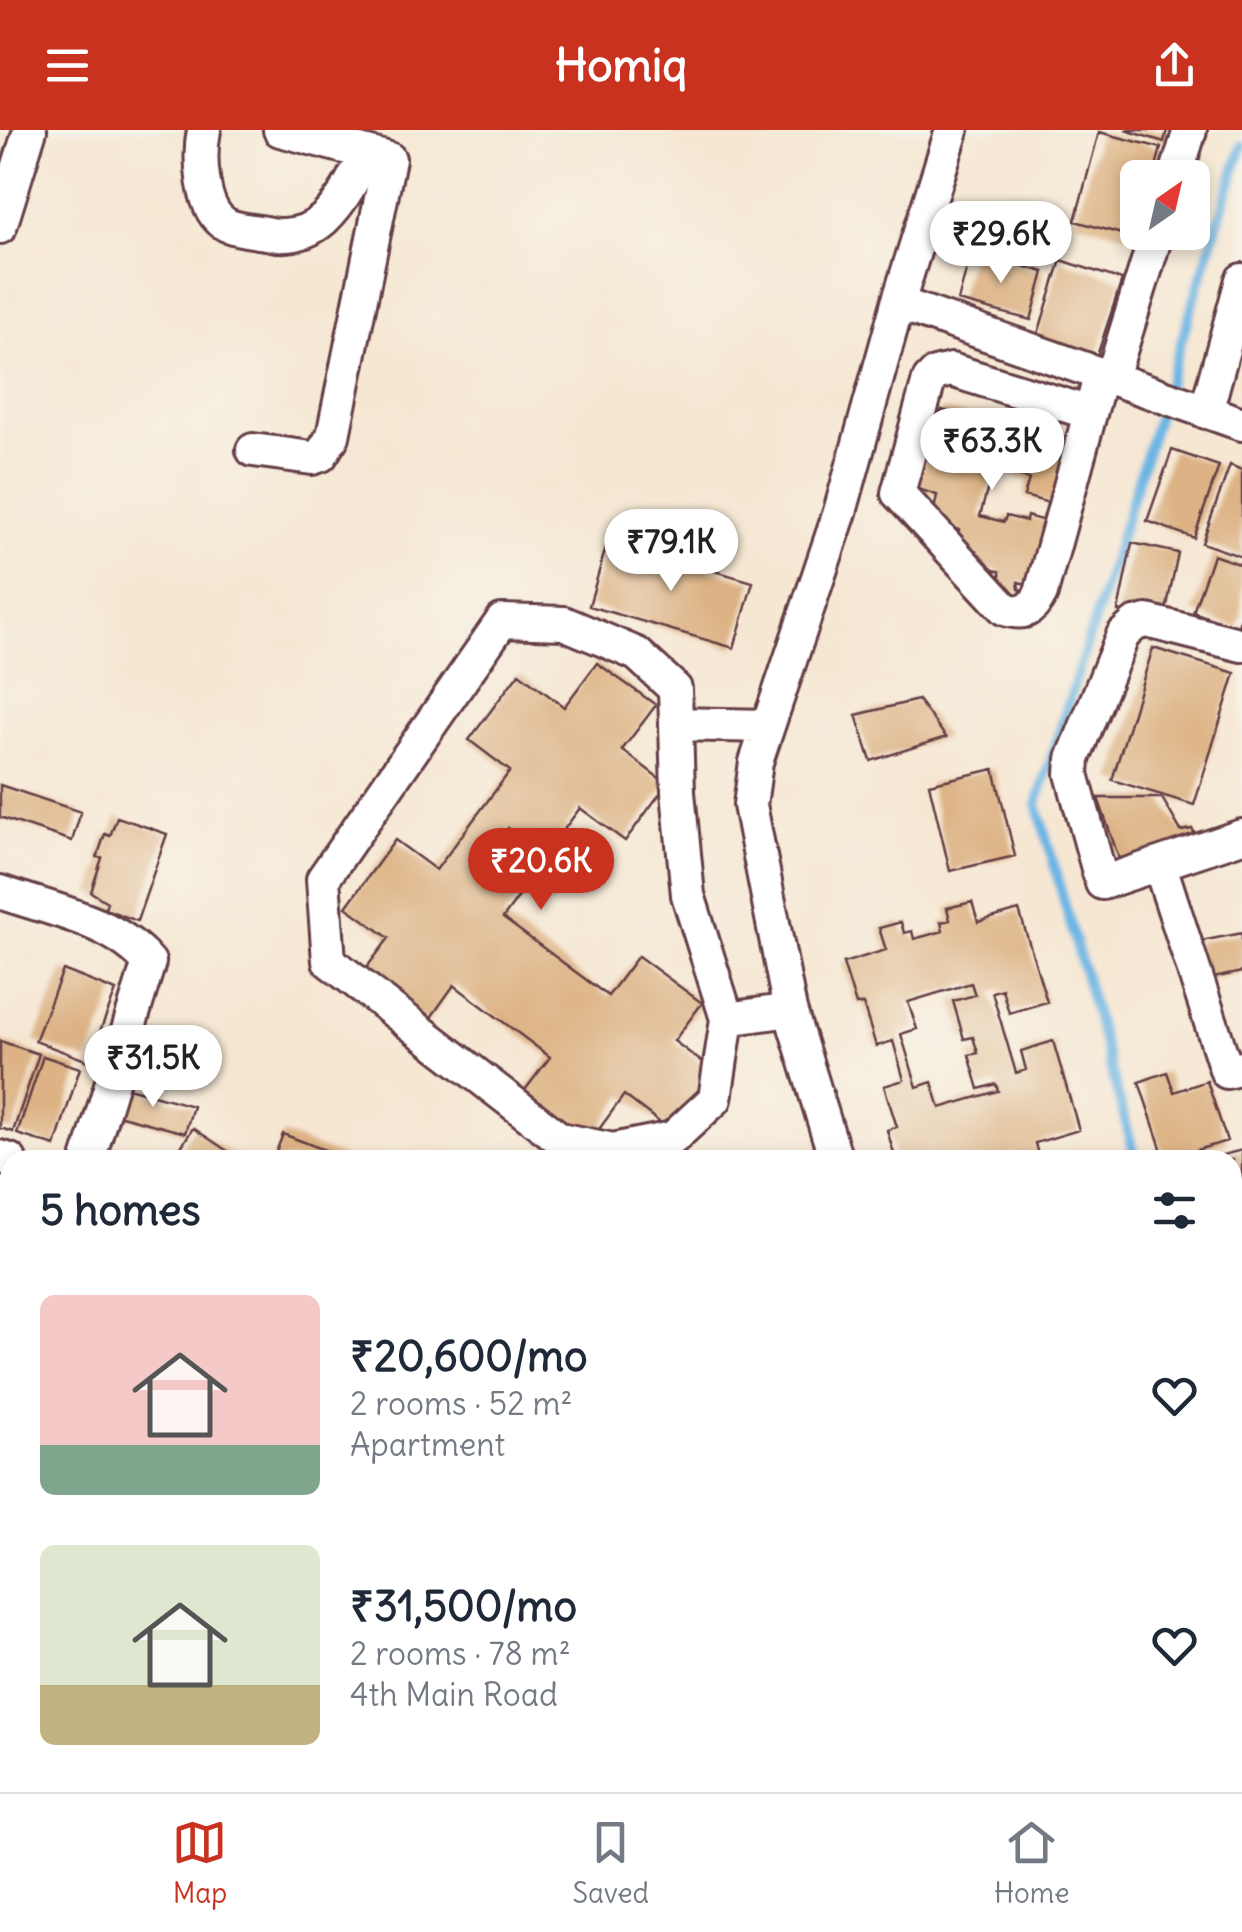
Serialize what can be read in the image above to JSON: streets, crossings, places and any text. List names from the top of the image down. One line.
{"north":"top right","page":{"header":"Homiq","price":["₹29.6K","₹63.3K","₹79.1K","₹20.6K","₹31.5K"],"heading":"5 homes","list":[{"name":"₹20,600/mo","note":"2 rooms · 52 m² · Apartment"},{"name":"₹31,500/mo","note":"2 rooms · 78 m² · 4th Main Road"}],"tabs":["Map","Saved","Home"]}}
